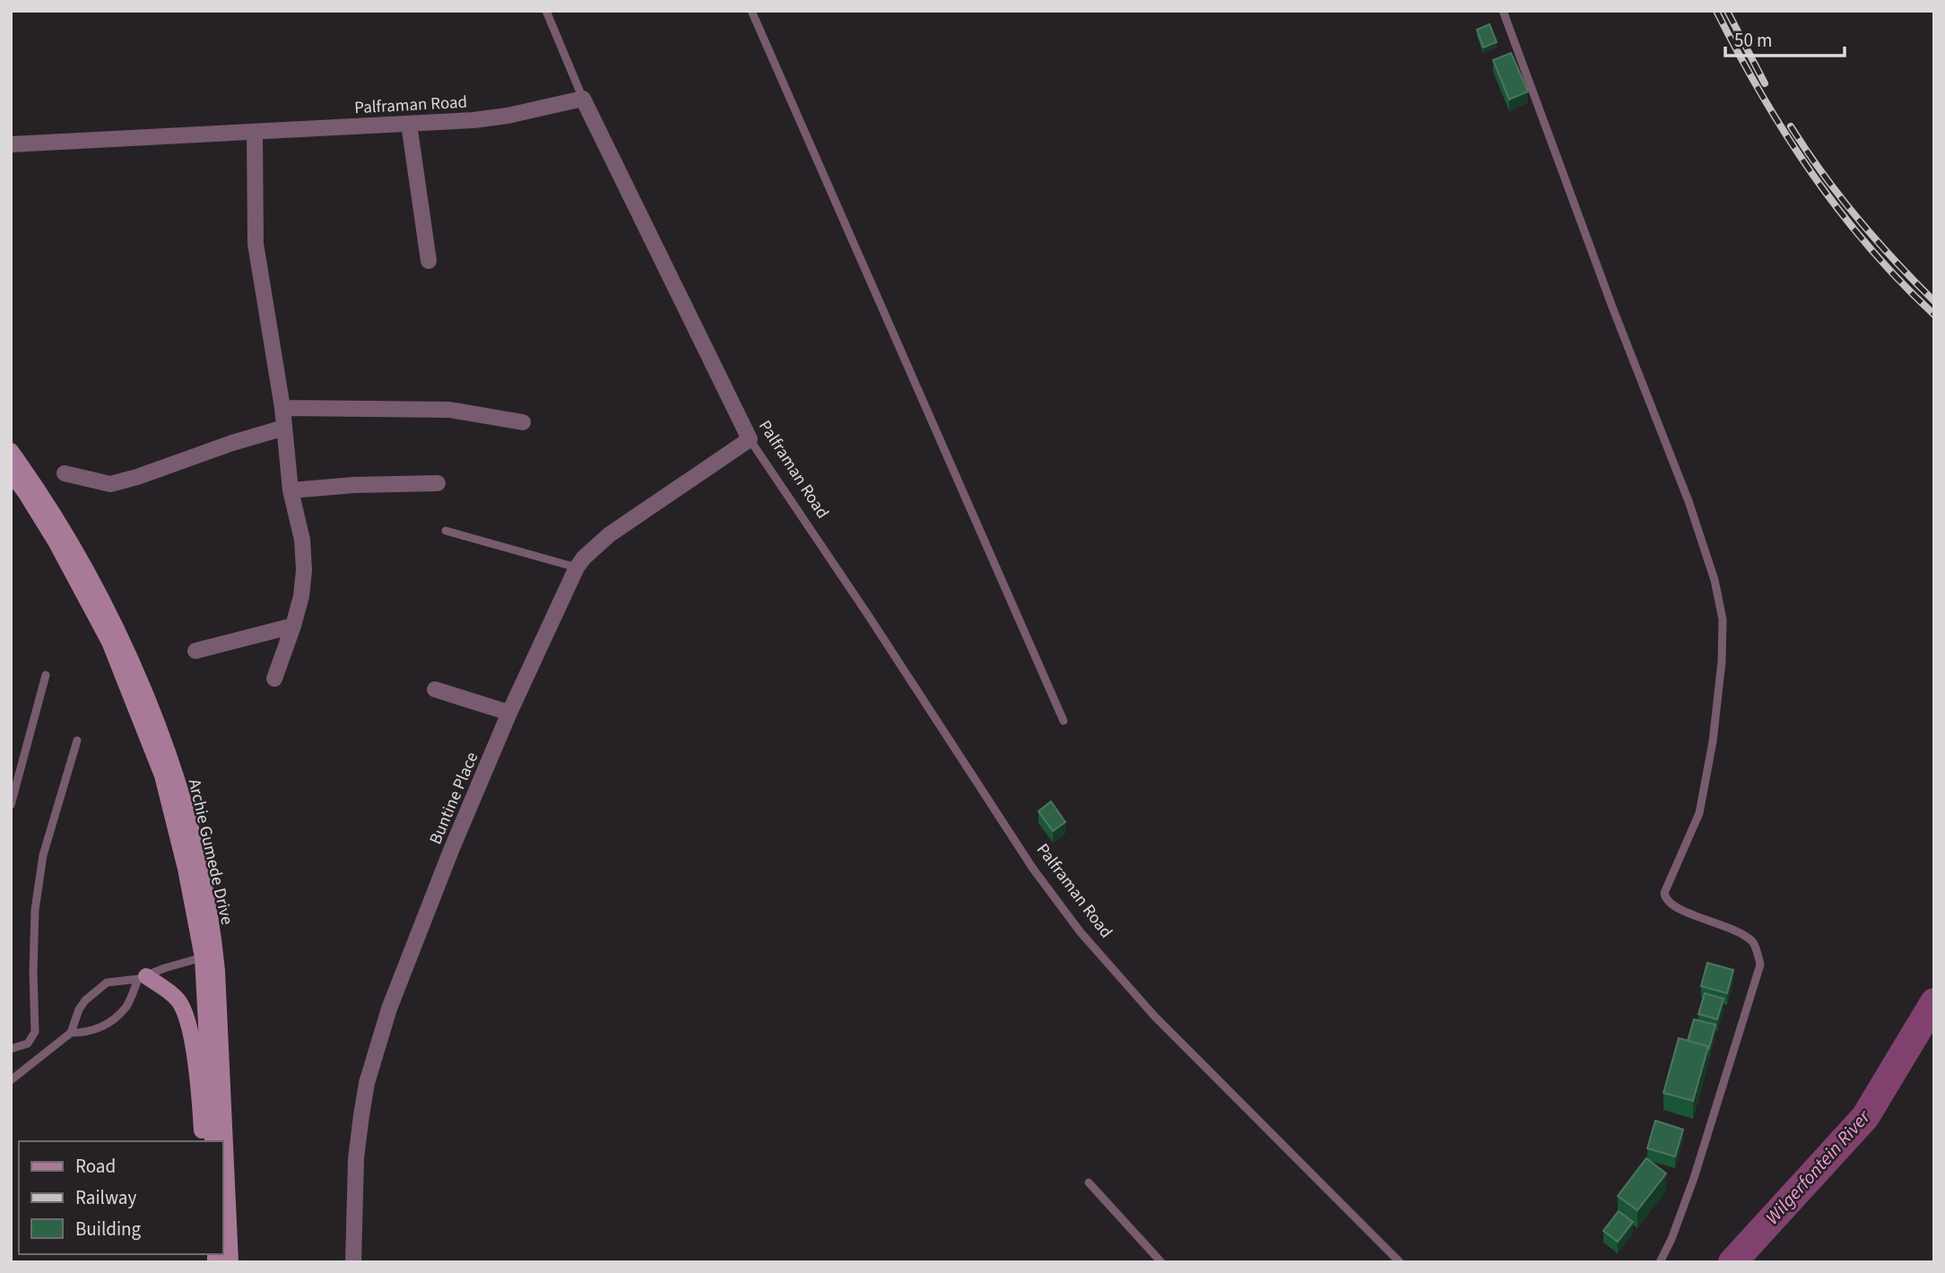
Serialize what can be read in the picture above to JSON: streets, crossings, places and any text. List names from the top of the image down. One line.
{"streets":{"main road":["Archie Gumede Drive"],"street":["Palframan Road","Buntine Place"]},"crossings":[["Palframan Road","Buntine Place"]],"water":["Wilgerfontein River"],"legend":["Road","Railway","Building"],"scale_bar":"50 m"}
